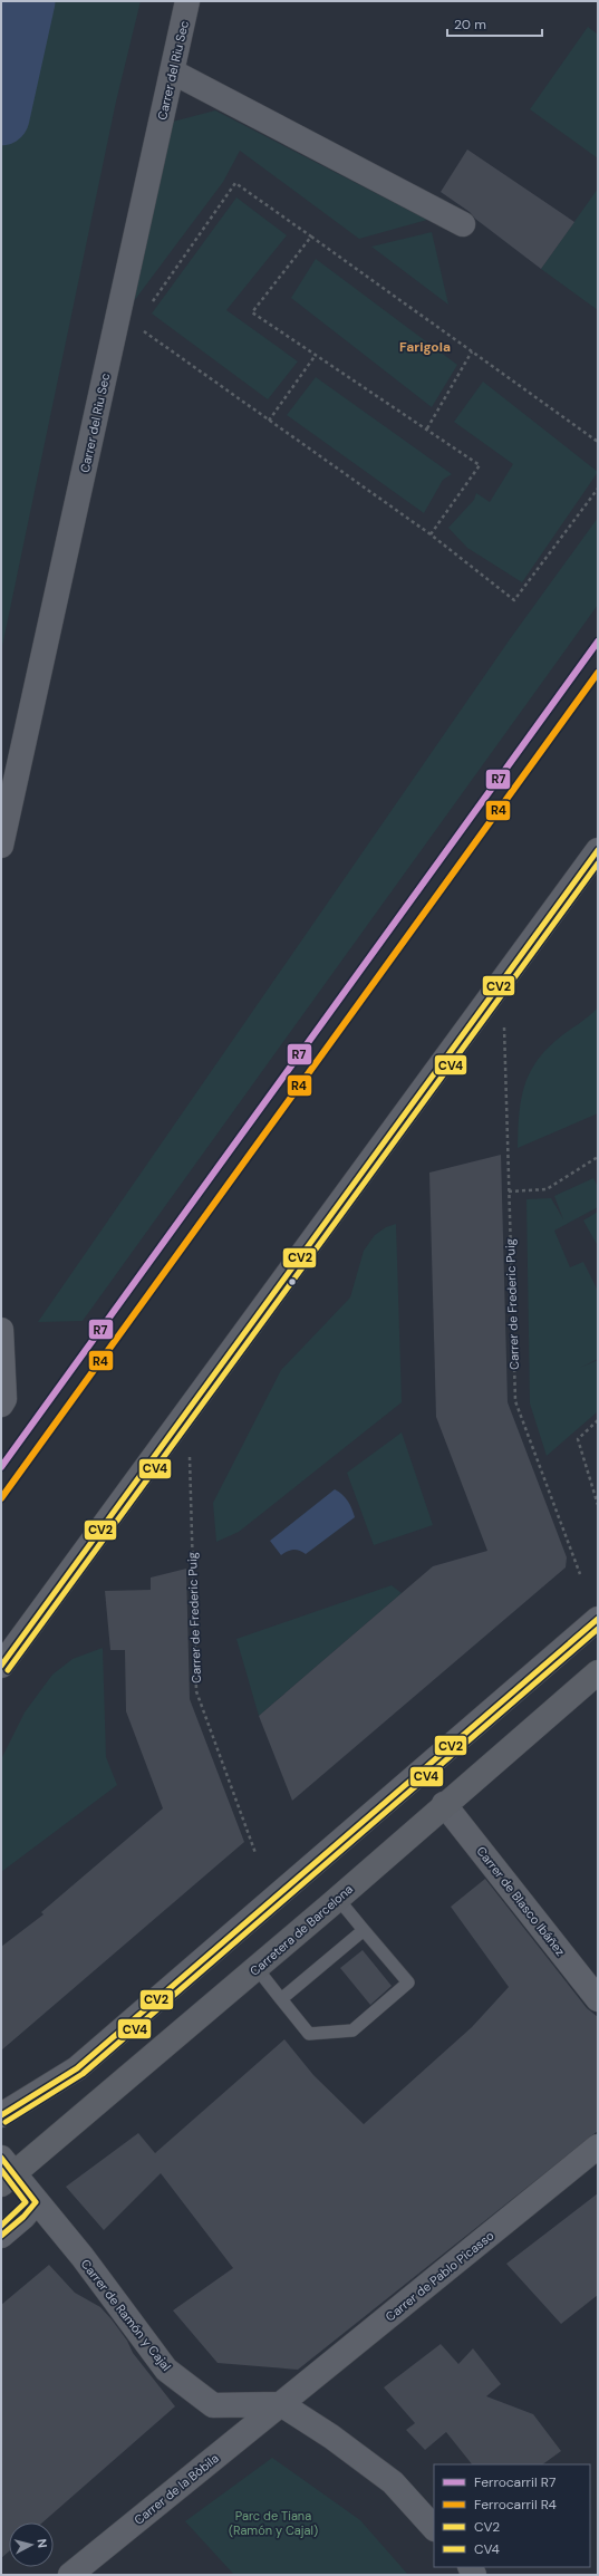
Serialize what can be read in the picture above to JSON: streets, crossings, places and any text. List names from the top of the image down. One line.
{"streets":{"main road":["Carretera de Barcelona"],"street":["Carrer del Riu Sec","Carrer de Blasco Ibáñez","Carrer de Pablo Picasso","Carrer de Ramón y Cajal","Carrer de la Bòbila"],"path":["Carrer de Frederic Puig"]},"crossings":[["Carrer de Blasco Ibáñez","Carretera de Barcelona"],["Carretera de Barcelona","Carrer de Ramón y Cajal"],["Carrer de Pablo Picasso","Carrer de Ramón y Cajal"],["Carrer de Pablo Picasso","Carrer de la Bòbila"],["Carrer de Ramón y Cajal","Carrer de la Bòbila"]],"districts":["Farigola"],"parks":["Parc de Tiana (Ramón y Cajal)"],"lines":["rail line R7","rail line R4","transit line CV2","transit line CV4"],"legend":["Ferrocarril R7","Ferrocarril R4","CV2","CV4"],"scale_bar":"20 m","north":"right"}
